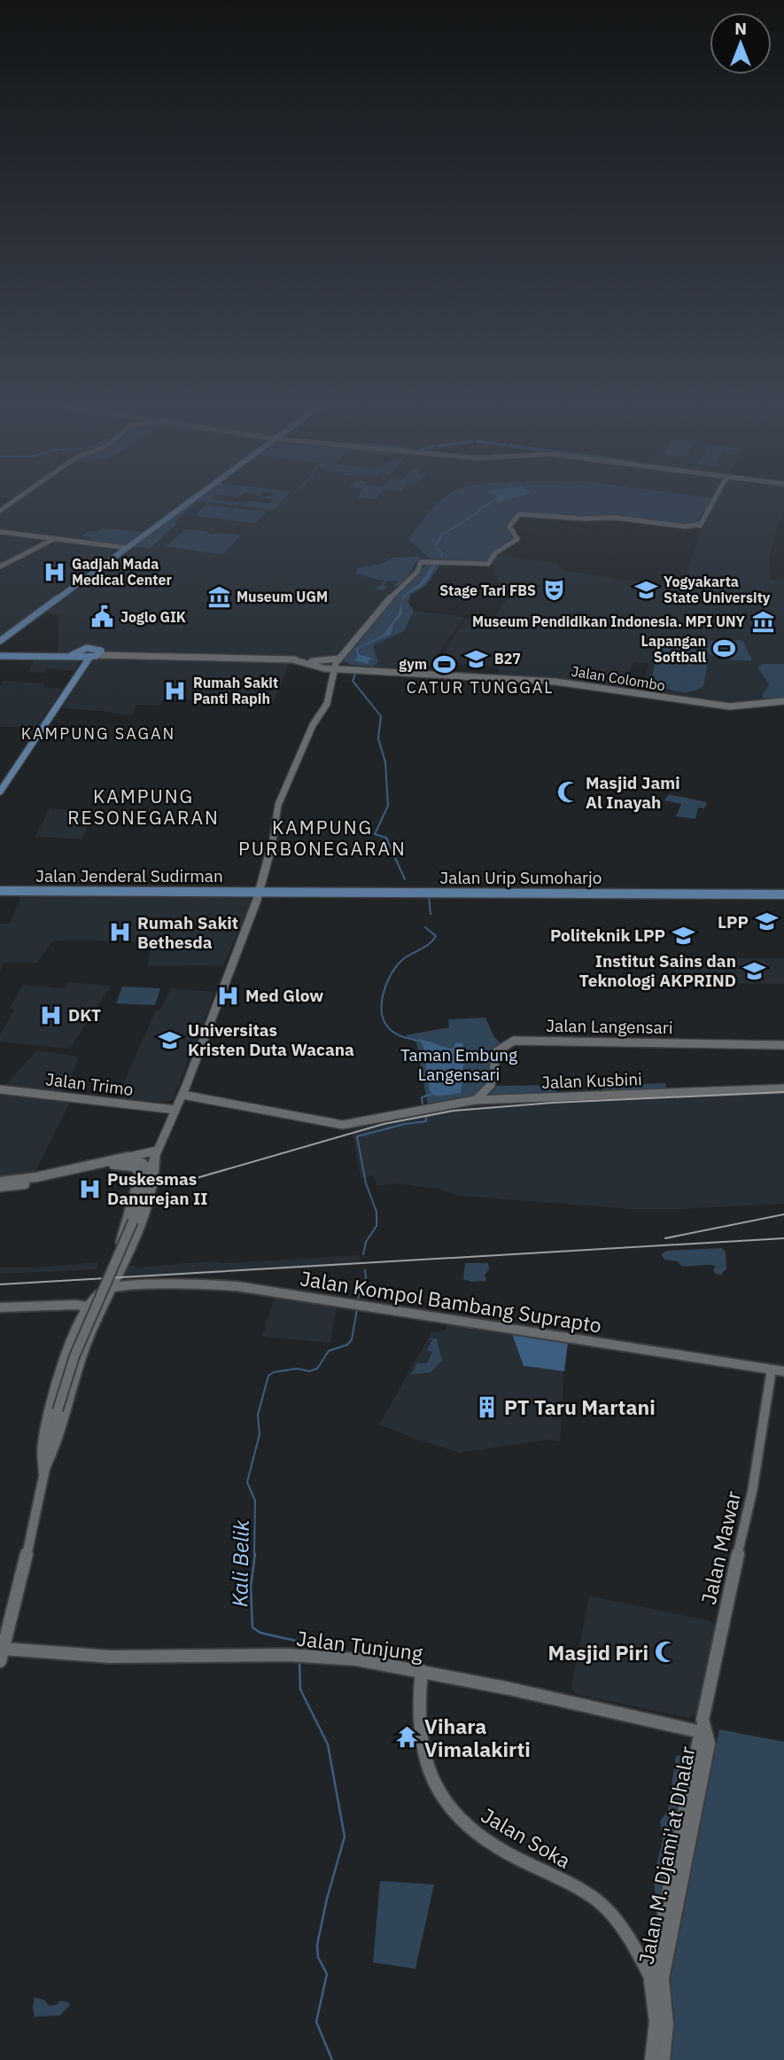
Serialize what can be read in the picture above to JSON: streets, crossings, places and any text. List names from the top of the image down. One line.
{"streets":{"main road":["Jalan Colombo","Jalan Jenderal Sudirman","Jalan Urip Sumoharjo","Jalan Langensari","Jalan Kusbini","Jalan Trimo","Jalan Kompol Bambang Suprapto","Jalan Mawar","Jalan Tunjung","Jalan Soka","Jalan M. Djami'at Dhalar"]},"crossings":[["Jalan Jenderal Sudirman","Jalan Urip Sumoharjo"],["Jalan Langensari","Jalan Kusbini"],["Jalan Kompol Bambang Suprapto","Jalan Mawar"],["Jalan Mawar","Jalan Tunjung"],["Jalan Mawar","Jalan M. Djami'at Dhalar"],["Jalan Tunjung","Jalan Soka"],["Jalan Tunjung","Jalan M. Djami'at Dhalar"],["Jalan Soka","Jalan M. Djami'at Dhalar"]],"districts":["CATUR TUNGGAL","KAMPUNG SAGAN","KAMPUNG RESONEGARAN","KAMPUNG PURBONEGARAN"],"water":["Kali Belik"],"parks":["Taman Embung Langensari"],"places":{"hospital":["Gadjah Mada Medical Center","Rumah Sakit Panti Rapih","Rumah Sakit Bethesda","Med Glow","DKT","Puskesmas Danurejan II"],"school or university":["Yogyakarta State University","B27","LPP","Politeknik LPP","Institut Sains dan Teknologi AKPRIND","Universitas Kristen Duta Wacana"],"theatre":["Stage Tari FBS"],"museum":["Museum UGM","Museum Pendidikan Indonesia. MPI UNY"],"public building":["Joglo GIK"],"sports":["Lapangan Softball","gym"],"mosque":["Masjid Jami Al Inayah","Masjid Piri"],"building":["PT Taru Martani"],"temple":["Vihara Vimalakirti"]},"north":"top"}
